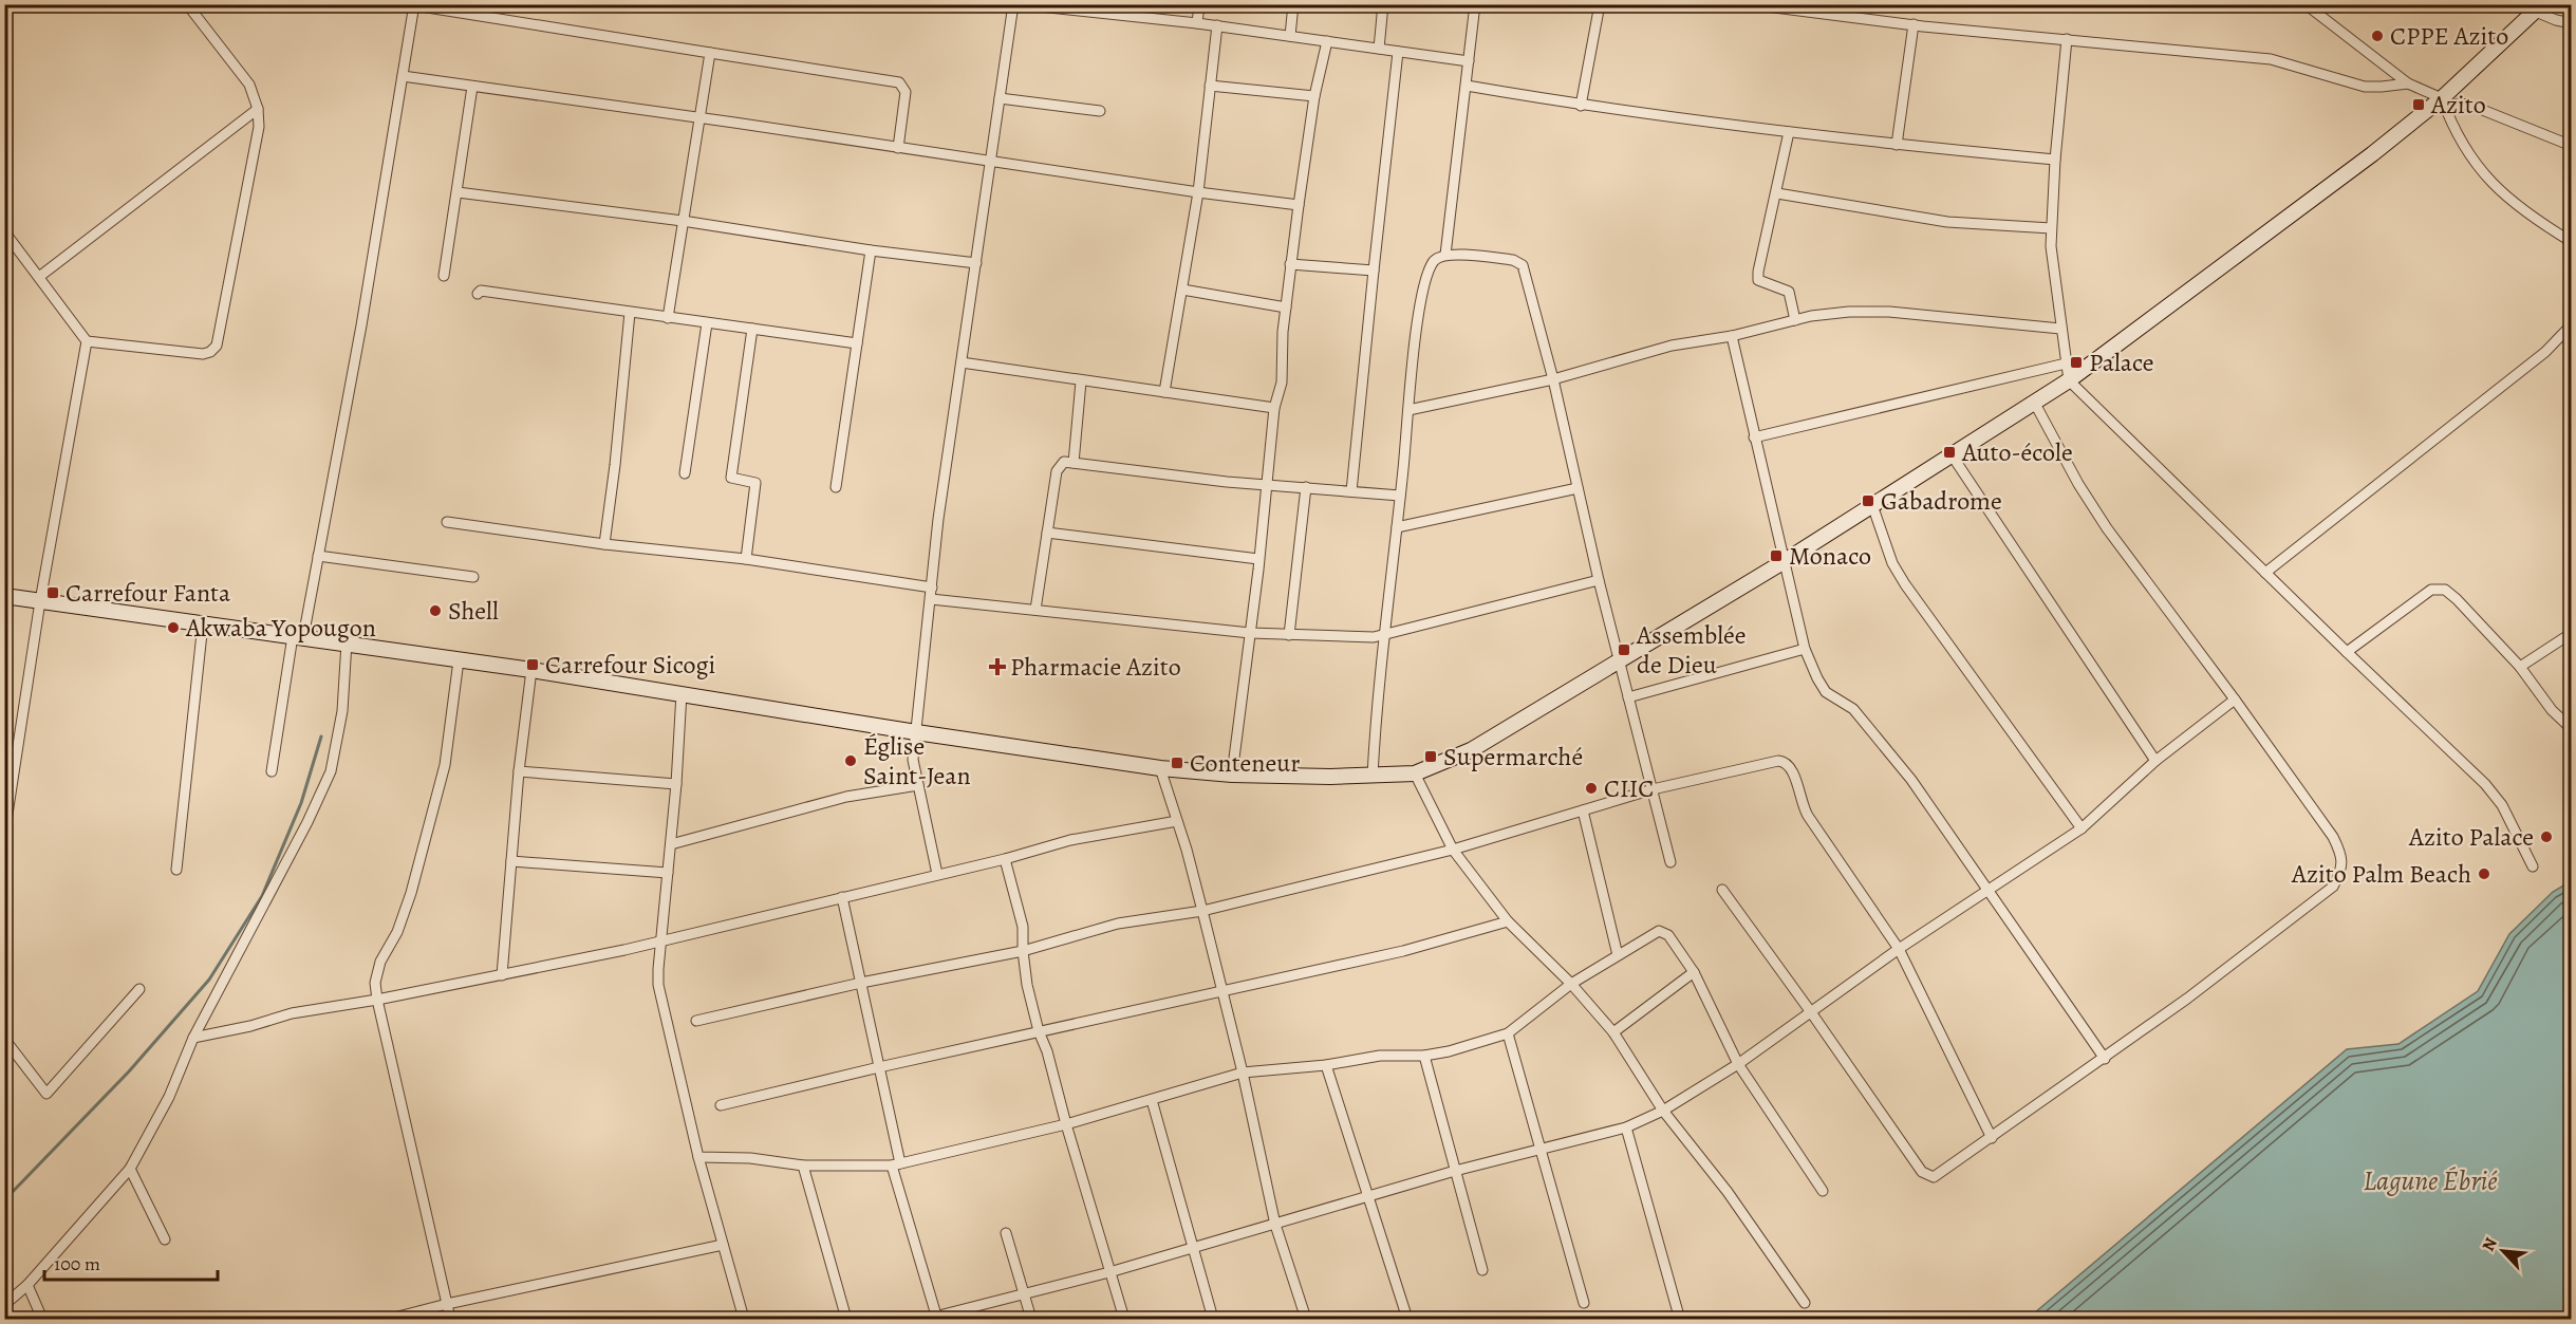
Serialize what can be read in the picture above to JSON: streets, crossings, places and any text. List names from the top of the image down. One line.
{"water":["Lagune Ébrié"],"places":{"other":["CPPE Azito","Shell","Akwaba Yopougon","Église Saint-Jean","CIIC","Azito Palace","Azito Palm Beach"],"transit":["Azito","Palace","Auto-école","Gabadrome","Monaco","Carrefour Fanta","Assemblée de Dieu","Carrefour Sicogi","Supermarché","Conteneur"],"health":["Pharmacie Azito"]},"scale_bar":"100 m","north":"top left"}
